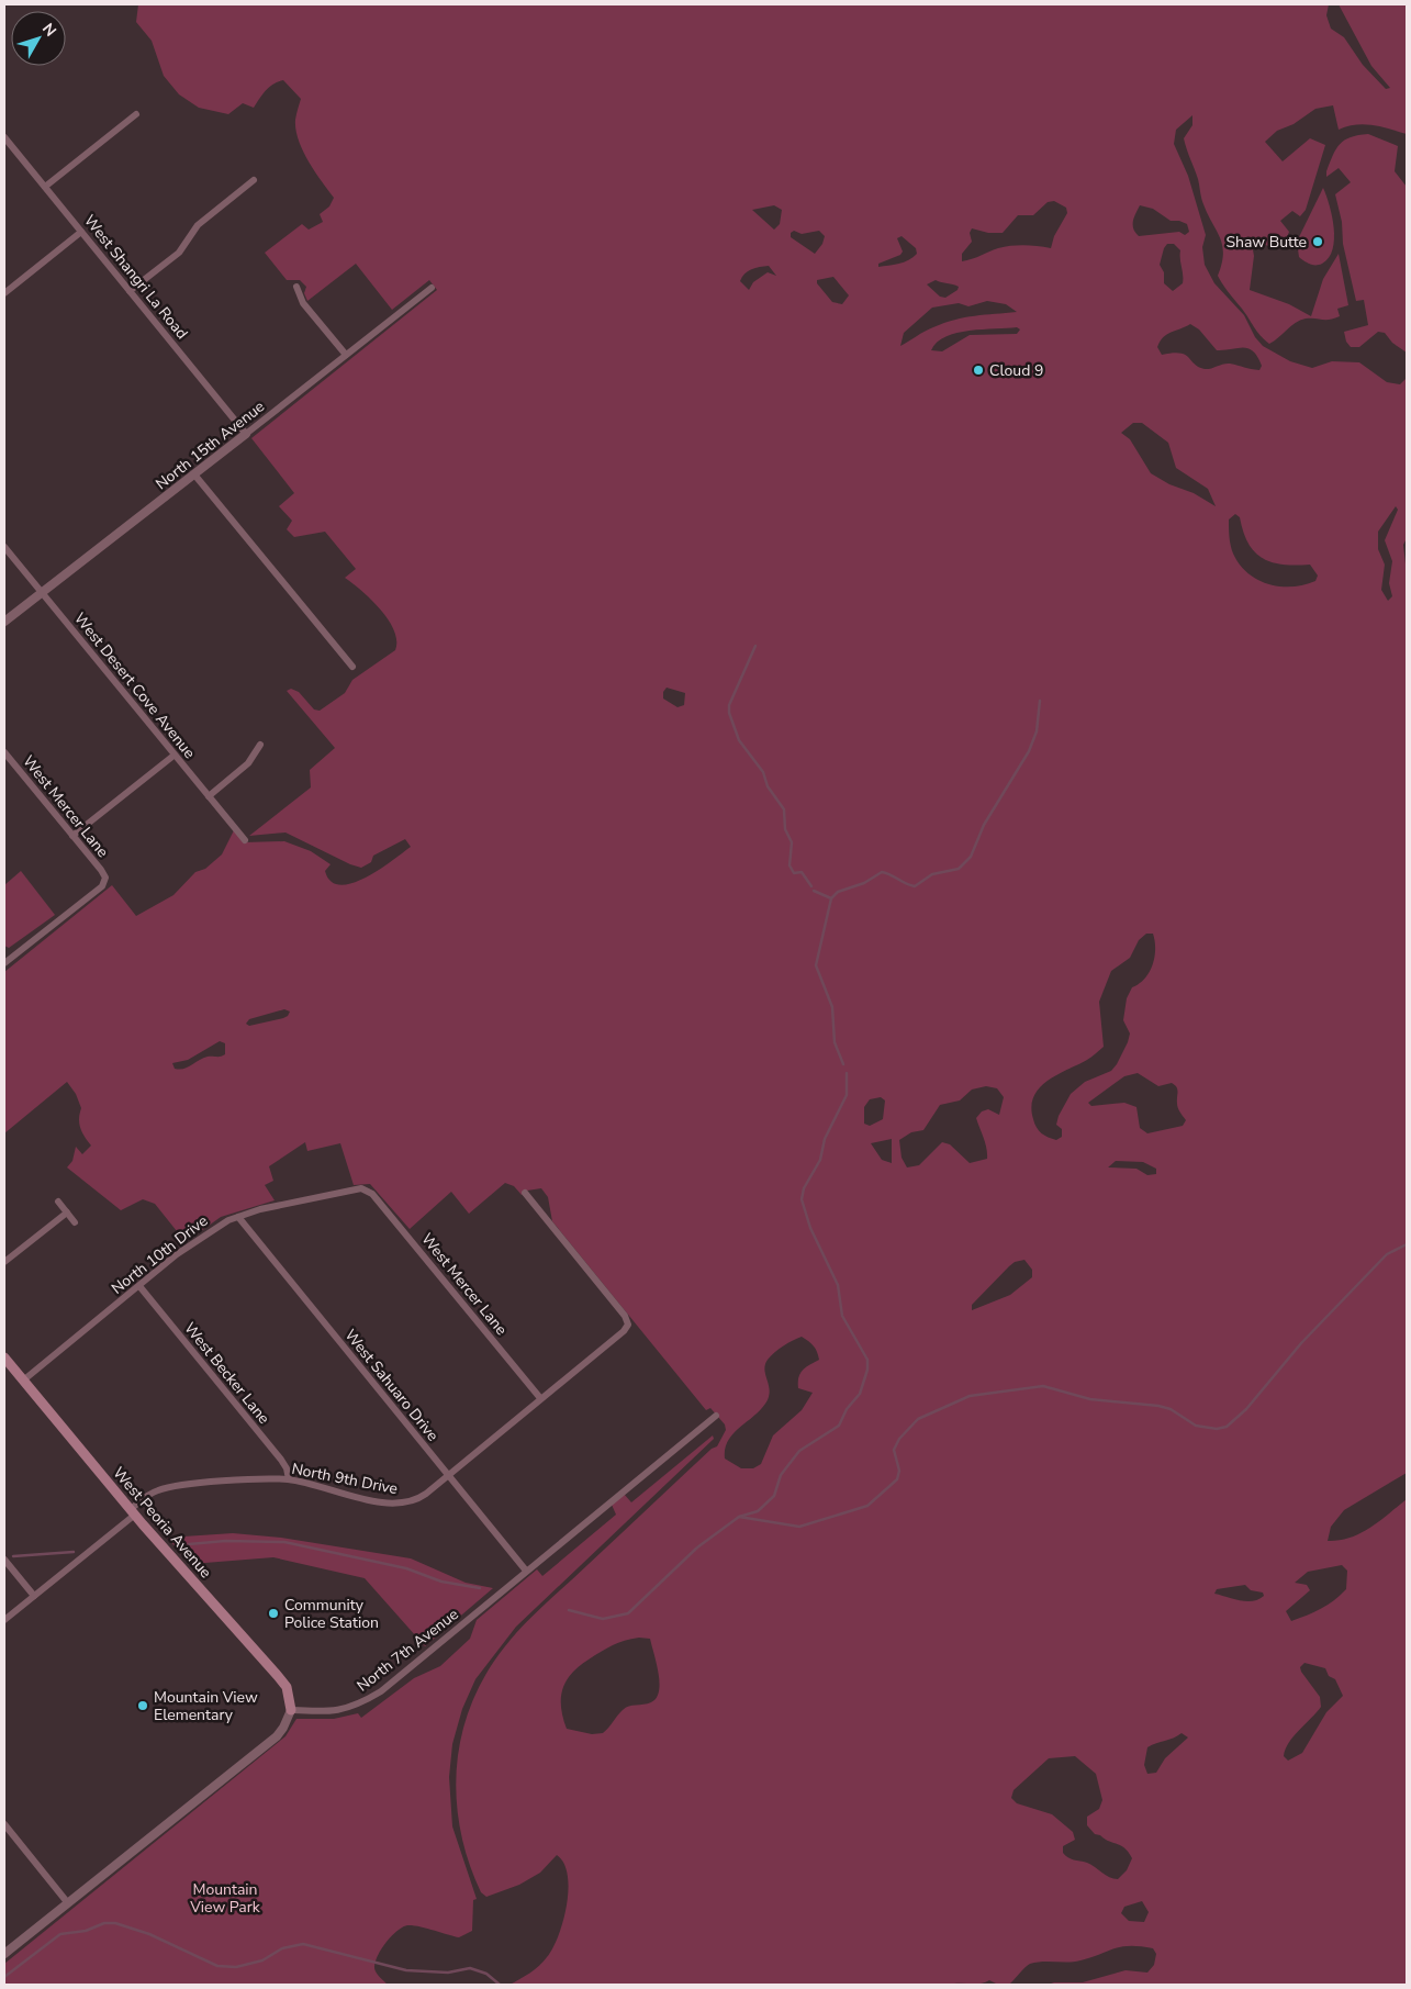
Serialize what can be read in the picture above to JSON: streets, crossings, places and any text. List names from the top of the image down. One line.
{"streets":{"main road":["West Peoria Avenue"],"street":["West Shangri La Road","North 15th Avenue","West Desert Cove Avenue","West Mercer Lane","North 10th Drive","West Becker Lane","West Sahuaro Drive","North 9th Drive","North 7th Avenue"]},"crossings":[["West Shangri La Road","North 15th Avenue"],["North 15th Avenue","West Desert Cove Avenue"],["West Mercer Lane","North 10th Drive"],["West Mercer Lane","North 9th Drive"],["North 10th Drive","West Becker Lane"],["North 10th Drive","West Sahuaro Drive"],["North 10th Drive","West Peoria Avenue"],["West Becker Lane","North 9th Drive"],["West Sahuaro Drive","North 9th Drive"],["West Sahuaro Drive","North 7th Avenue"],["North 9th Drive","West Peoria Avenue"],["West Peoria Avenue","North 7th Avenue"]],"parks":["Mountain View Park"],"places":["Shaw Butte","Cloud 9","Community Police Station","Mountain View Elementary"],"north":"top right"}
